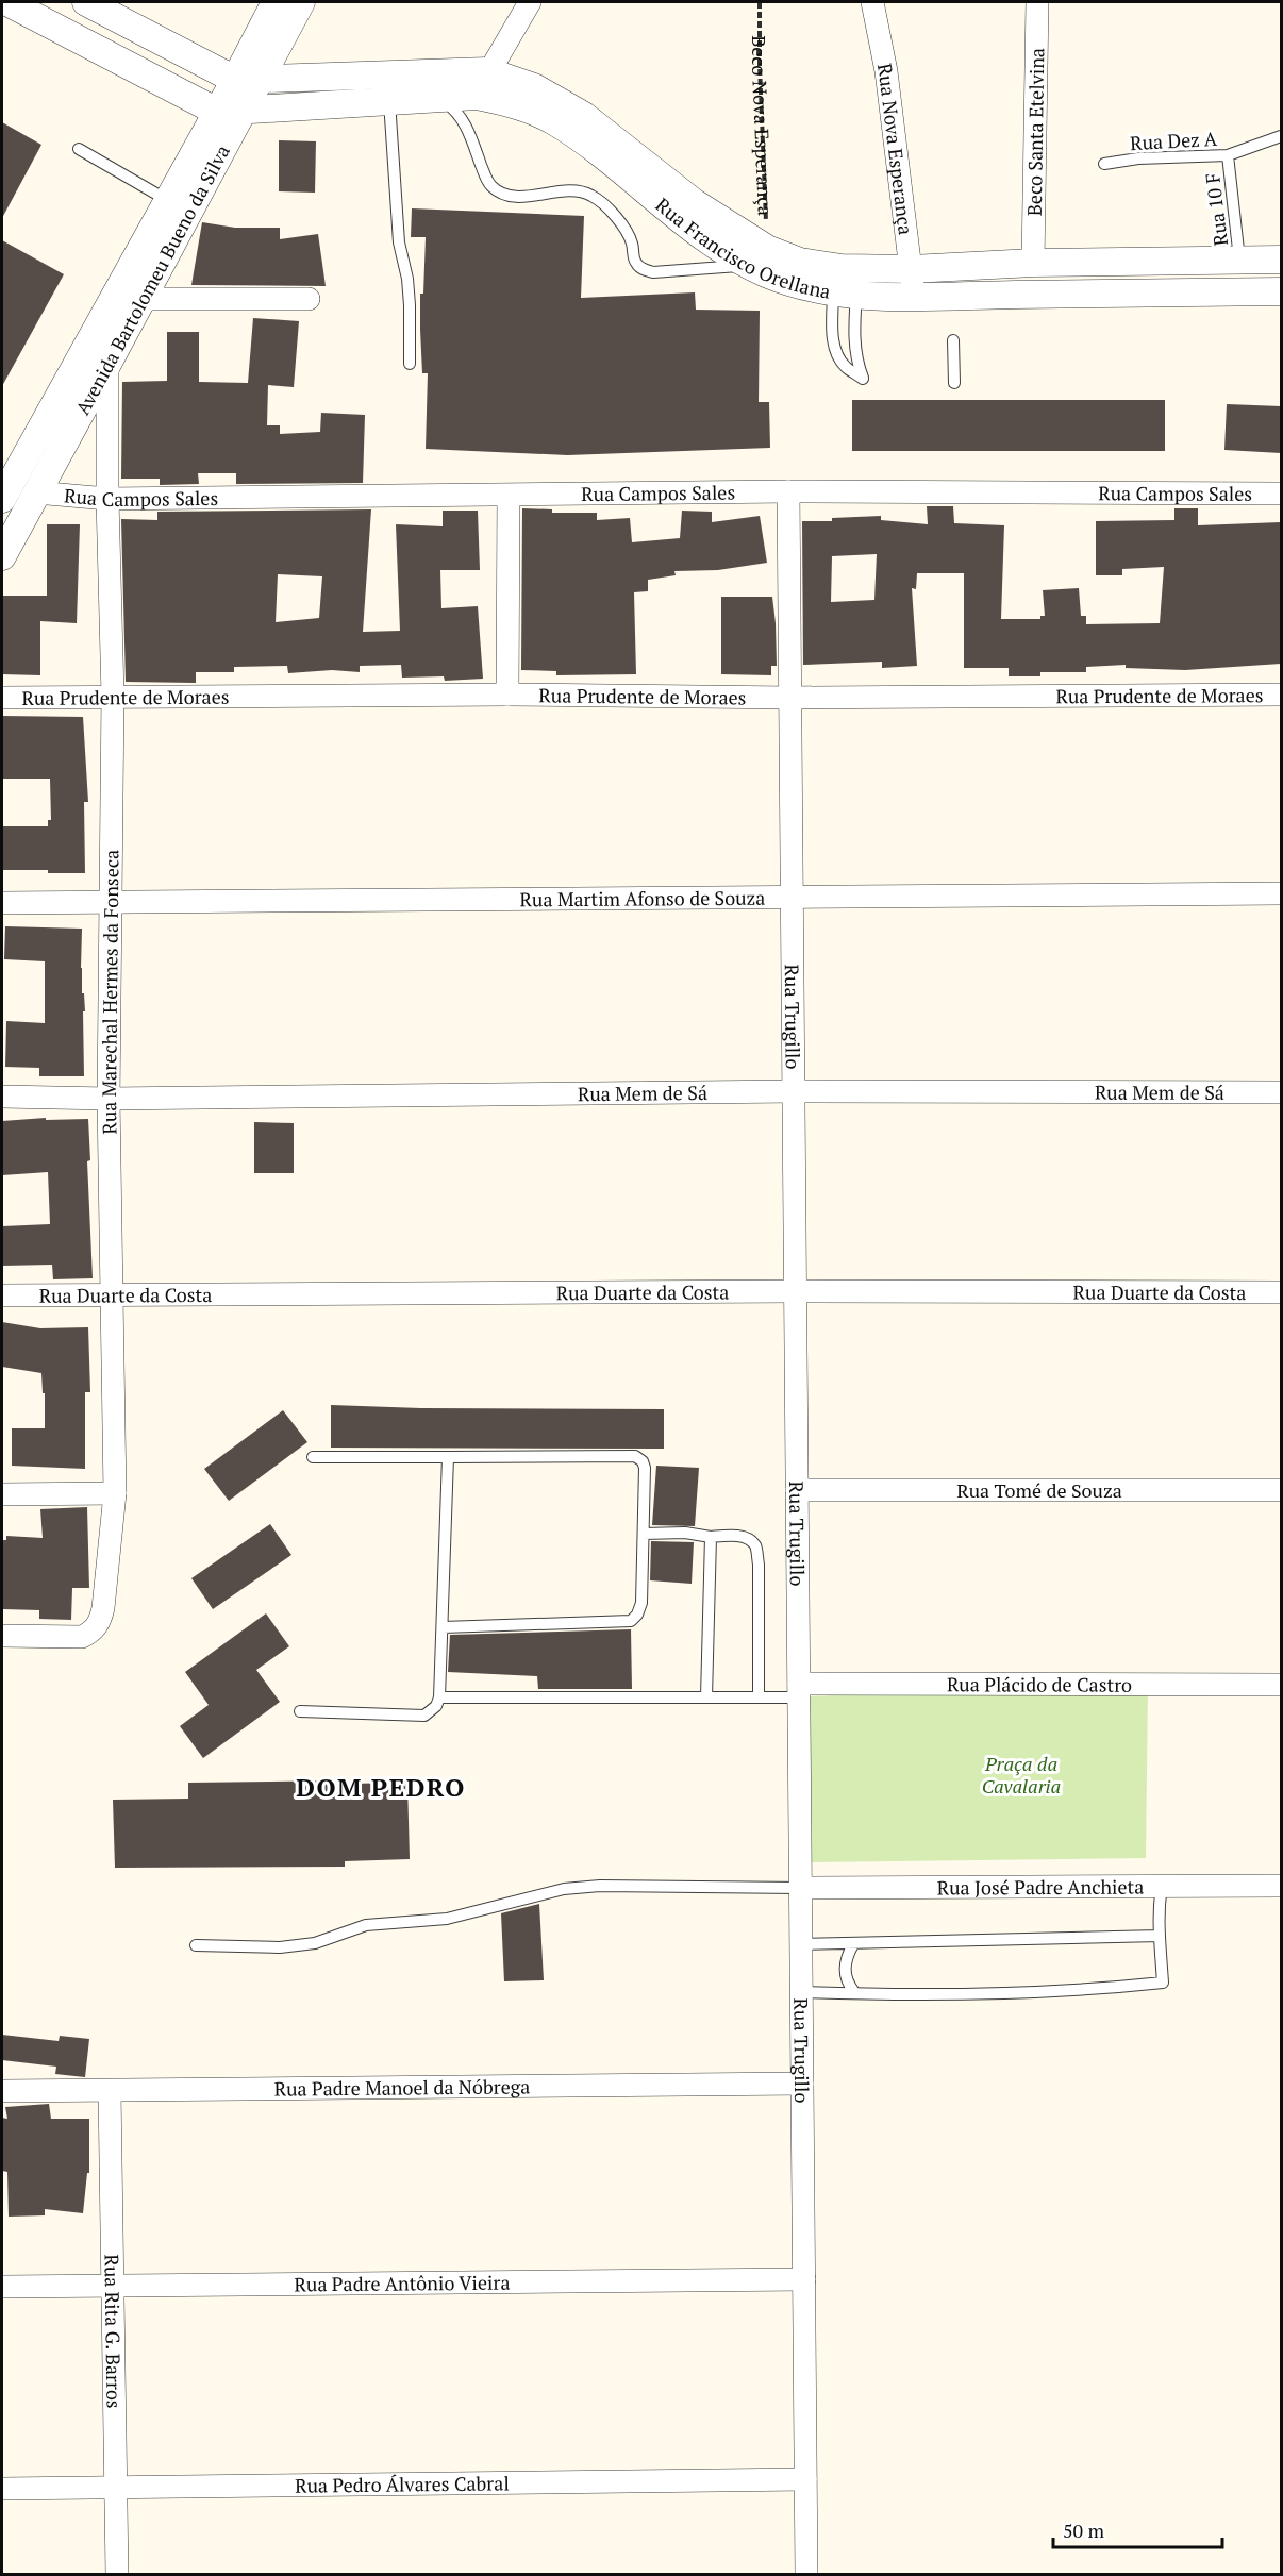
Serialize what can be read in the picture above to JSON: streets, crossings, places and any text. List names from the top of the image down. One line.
{"streets":{"street":["Beco Santa Etelvina","Rua Nova Esperança","Rua Francisco Orellana","Avenida Bartolomeu Bueno da Silva","Rua Campos Sales","Rua Prudente de Moraes","Rua Martim Afonso de Souza","Rua Marechal Hermes da Fonseca","Rua Trugillo","Rua Mem de Sá","Rua Duarte da Costa","Rua Tomé de Souza","Rua Plácido de Castro","Rua José Padre Anchieta","Rua Padre Manoel da Nóbrega","Rua Padre Antônio Vieira","Rua Rita G. Barros","Rua Pedro Álvares Cabral"],"lane":["Rua Dez A","Rua 10 F"],"path":["Beco Nova Esperança"]},"crossings":[["Beco Nova Esperança","Rua Francisco Orellana"],["Beco Santa Etelvina","Rua Francisco Orellana"],["Rua Dez A","Rua 10 F"],["Rua Nova Esperança","Rua Francisco Orellana"],["Rua 10 F","Rua Francisco Orellana"],["Rua Francisco Orellana","Avenida Bartolomeu Bueno da Silva"],["Avenida Bartolomeu Bueno da Silva","Rua Campos Sales"],["Avenida Bartolomeu Bueno da Silva","Rua Marechal Hermes da Fonseca"],["Rua Campos Sales","Rua Marechal Hermes da Fonseca"],["Rua Campos Sales","Rua Trugillo"],["Rua Prudente de Moraes","Rua Marechal Hermes da Fonseca"],["Rua Prudente de Moraes","Rua Trugillo"],["Rua Martim Afonso de Souza","Rua Marechal Hermes da Fonseca"],["Rua Martim Afonso de Souza","Rua Trugillo"],["Rua Marechal Hermes da Fonseca","Rua Mem de Sá"],["Rua Marechal Hermes da Fonseca","Rua Duarte da Costa"],["Rua Trugillo","Rua Mem de Sá"],["Rua Trugillo","Rua Duarte da Costa"],["Rua Trugillo","Rua Tomé de Souza"],["Rua Trugillo","Rua Plácido de Castro"],["Rua Trugillo","Rua José Padre Anchieta"],["Rua Trugillo","Rua Padre Manoel da Nóbrega"],["Rua Trugillo","Rua Padre Antônio Vieira"],["Rua Trugillo","Rua Pedro Álvares Cabral"],["Rua Padre Manoel da Nóbrega","Rua Rita G. Barros"],["Rua Padre Antônio Vieira","Rua Rita G. Barros"],["Rua Rita G. Barros","Rua Pedro Álvares Cabral"]],"districts":["DOM PEDRO"],"parks":["Praça da Cavalaria"],"scale_bar":"50 m"}
